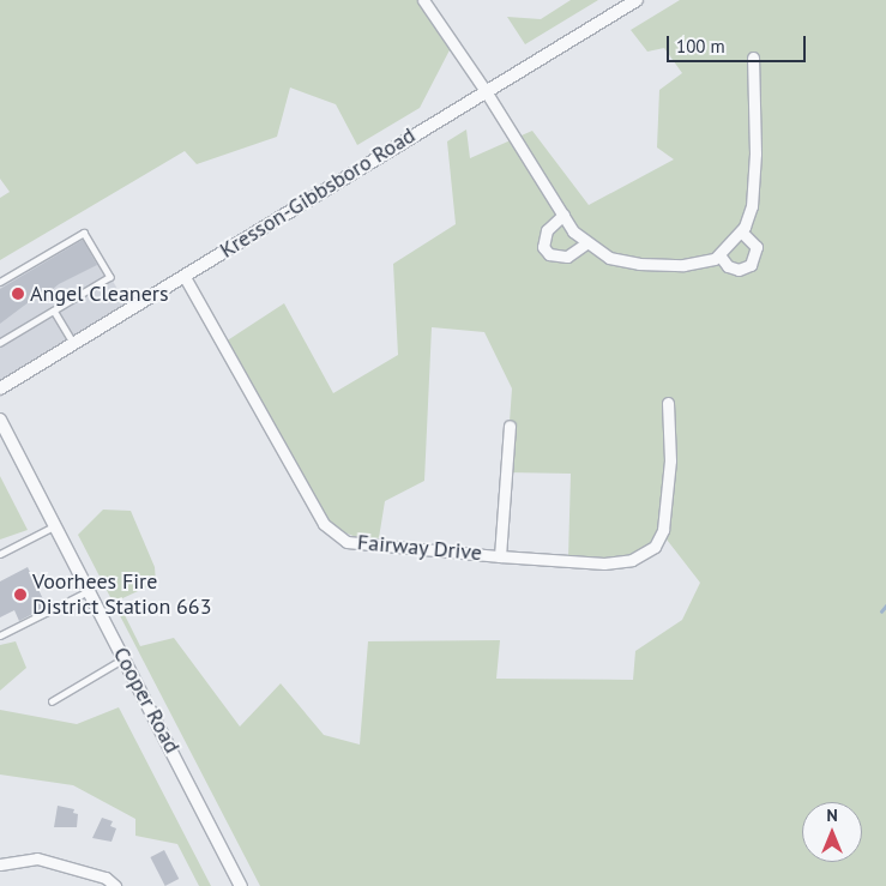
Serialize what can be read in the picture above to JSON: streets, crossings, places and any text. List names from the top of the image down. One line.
{"streets":{"street":["Kresson-Gibbsboro Road","Fairway Drive","Cooper Road"]},"crossings":[["Kresson-Gibbsboro Road","Fairway Drive"]],"places":["Angel Cleaners","Voorhees Fire District Station 663"],"scale_bar":"100 m","north":"top"}
